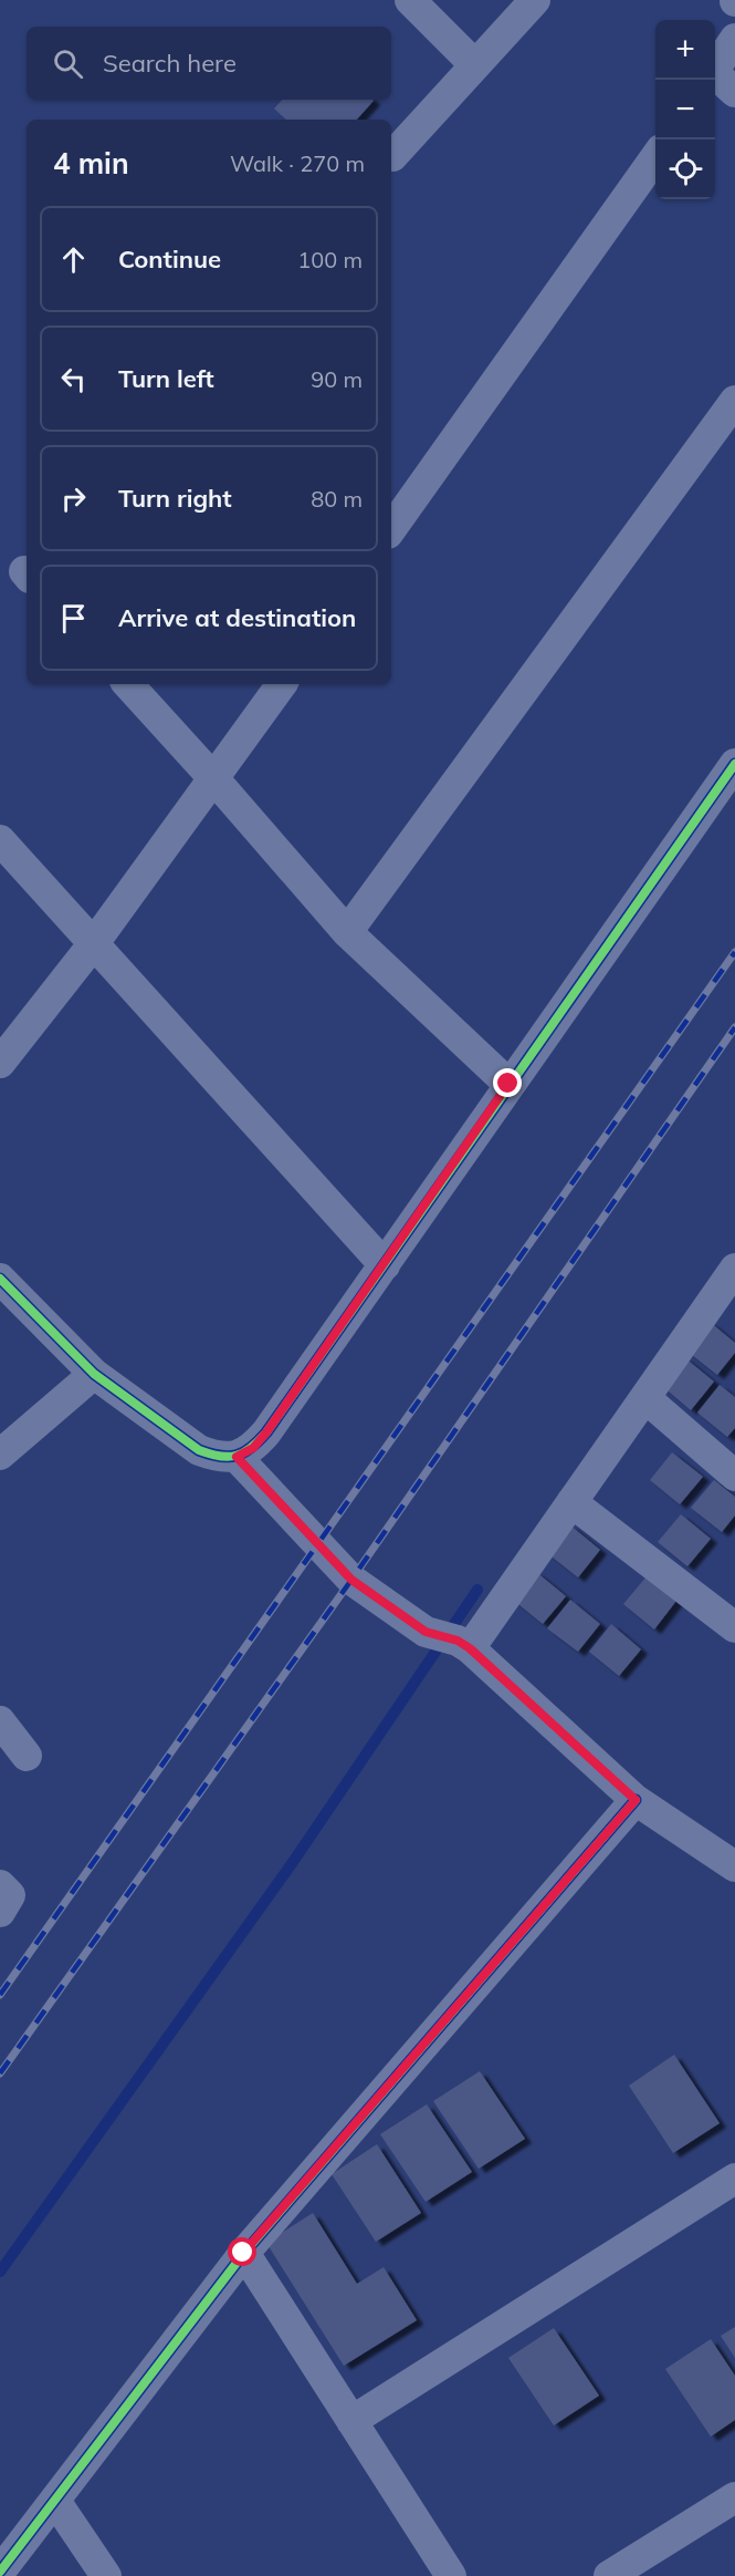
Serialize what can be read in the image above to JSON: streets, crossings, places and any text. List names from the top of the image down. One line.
{"page":{"map_buttons":["+","−"],"search":"Search here","heading":["4 min","Walk · 270 m"],"list":[["Continue","100 m"],["Turn left","90 m"],["Turn right","80 m"],"Arrive at destination"]}}
